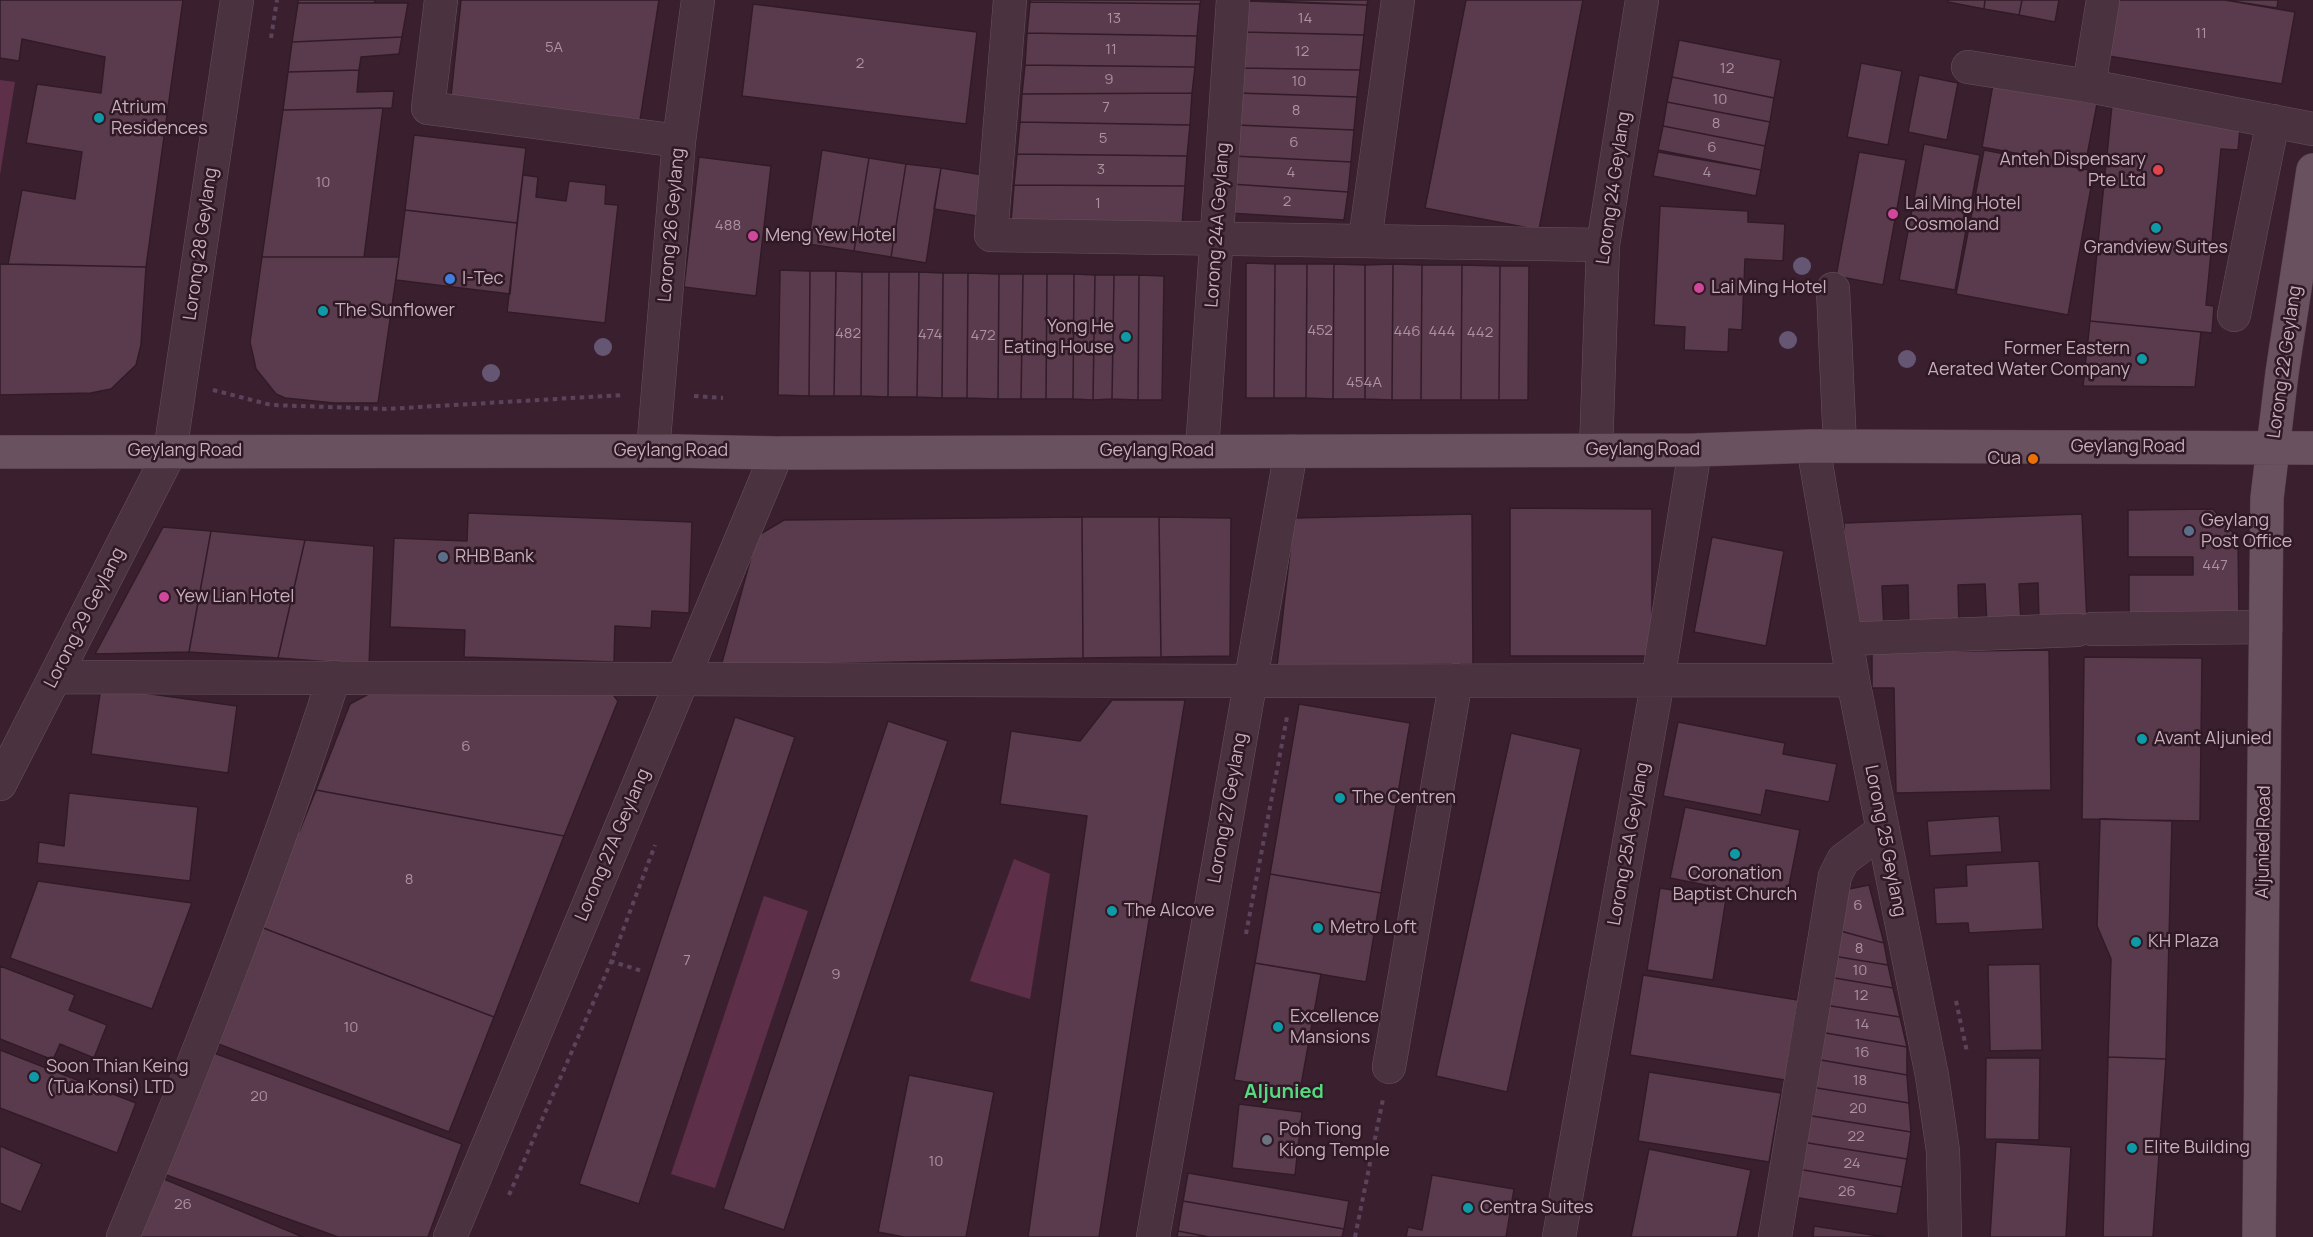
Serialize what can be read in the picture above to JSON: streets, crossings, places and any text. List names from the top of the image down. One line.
{"streets":{"main road":["Lorong 22 Geylang","Geylang Road","Aljunied Road"],"street":["Lorong 24 Geylang","Lorong 26 Geylang","Lorong 24A Geylang","Lorong 28 Geylang","Lorong 29 Geylang","Lorong 27 Geylang","Lorong 25 Geylang","Lorong 25A Geylang","Lorong 27A Geylang"]},"crossings":[["Lorong 24 Geylang","Geylang Road"],["Lorong 26 Geylang","Geylang Road"],["Lorong 24A Geylang","Geylang Road"],["Lorong 28 Geylang","Geylang Road"],["Lorong 28 Geylang","Lorong 29 Geylang"],["Lorong 22 Geylang","Geylang Road"],["Lorong 22 Geylang","Aljunied Road"],["Geylang Road","Lorong 29 Geylang"],["Geylang Road","Lorong 27 Geylang"],["Geylang Road","Lorong 25 Geylang"],["Geylang Road","Aljunied Road"],["Geylang Road","Lorong 25A Geylang"],["Geylang Road","Lorong 27A Geylang"]],"districts":["Aljunied"],"places":["Atrium Residences","Anteh Dispensary Pte Ltd","Lai Ming Hotel Cosmoland","Grandview Suites","Meng Yew Hotel","I-Tec","Lai Ming Hotel","The Sunflower","Yong He Eating House","Former Eastern Aerated Water Company","Cua","Geylang Post Office","RHB Bank","Yew Lian Hotel","Avant Aljunied","The Centren","Coronation Baptist Church","The Alcove","Metro Loft","KH Plaza","Excellence Mansions","Soon Thian Keing (Tua Konsi) LTD","Poh Tiong Kiong Temple","Elite Building","Centra Suites"],"house_numbers":["13","14","11","5A","11","12","2","12","9","10","10","7","8","8","5","6","6","3","4","4","10","2","1","488","452","446","444","442","482","474","472","454A","447","6","8","6","8","7","10","9","12","14","10","16","18","20","20","22","10","24","26","26"]}
